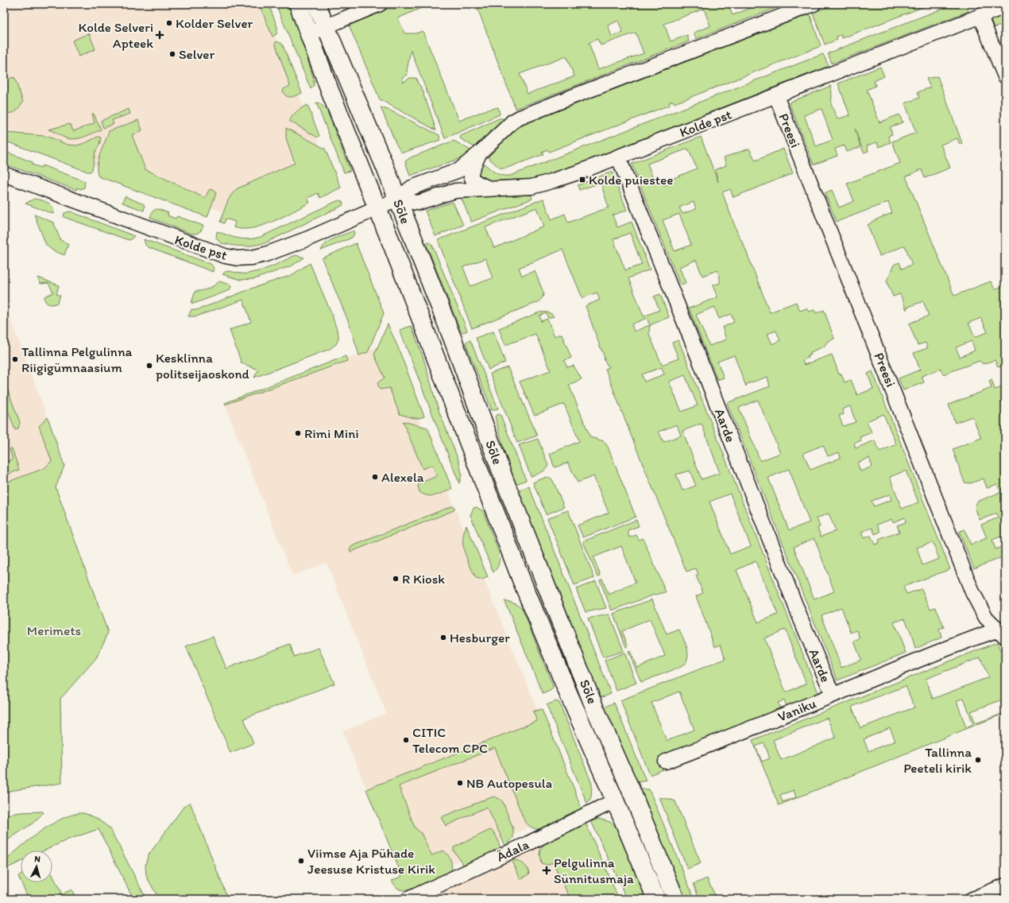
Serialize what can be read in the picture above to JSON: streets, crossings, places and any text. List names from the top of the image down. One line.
{"streets":{"main road":["Sõle"],"street":["Kolde pst","Preesi","Aarde","Vaniku","Ädala"]},"crossings":[["Kolde pst","Preesi"],["Kolde pst","Sõle"],["Kolde pst","Aarde"],["Preesi","Vaniku"],["Sõle","Ädala"],["Aarde","Vaniku"]],"parks":["Merimets"],"places":{"other":["Kolder Selver","Selver","Tallinna Pelgulinna Riigigümnaasium","Kesklinna politseijaoskond","Rimi Mini","Alexela","R Kiosk","Hesburger","CITIC Telecom CPC","Tallinna Peeteli kirik","NB Autopesula","Viimse Aja Pühade Jeesuse Kristuse Kirik"],"health":["Kolde Selveri Apteek","Pelgulinna Sünnitusmaja"],"transit":["Kolde puiestee"]},"north":"top"}
